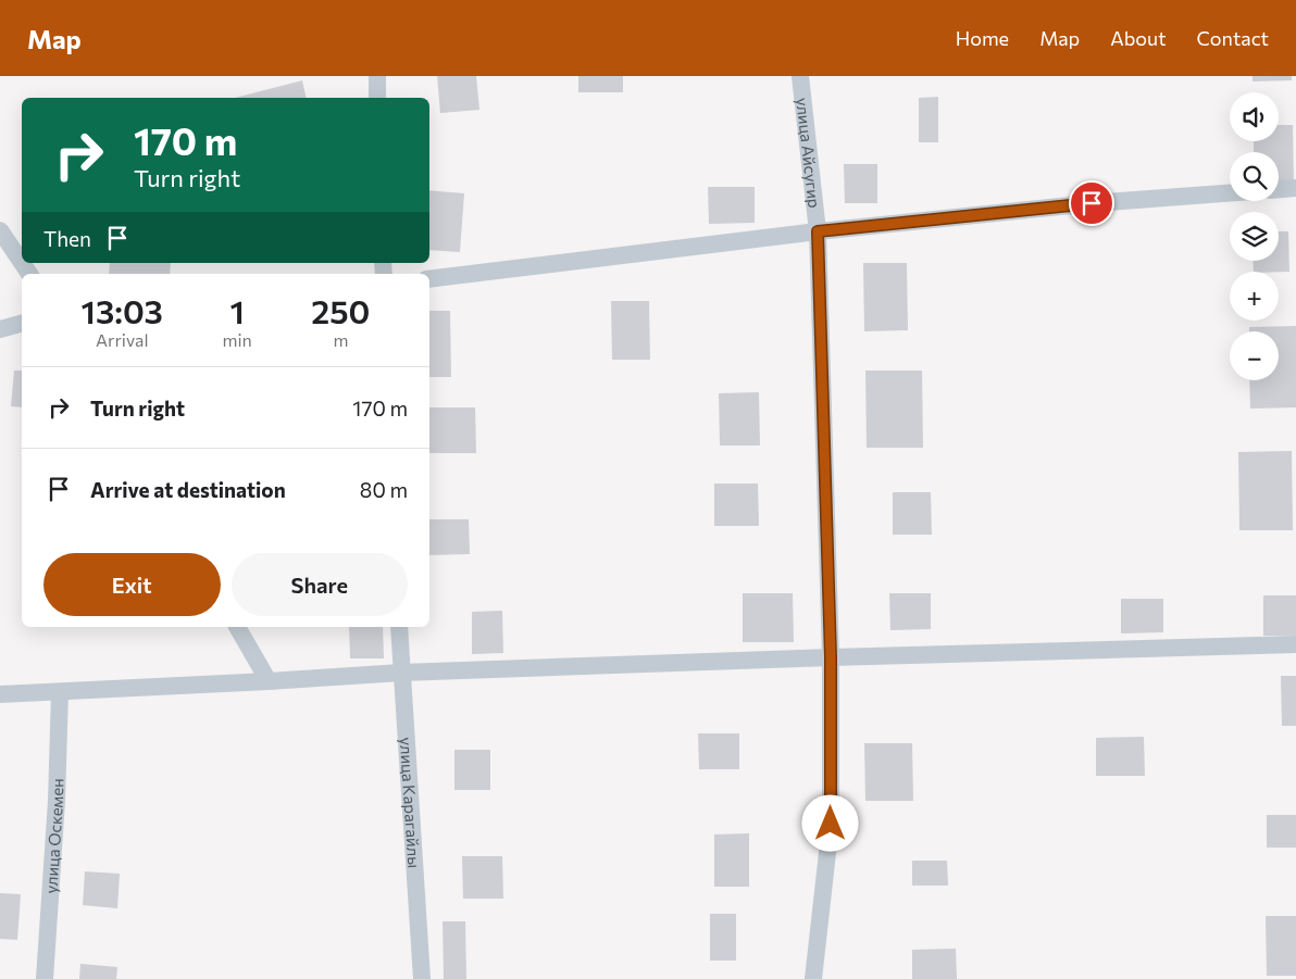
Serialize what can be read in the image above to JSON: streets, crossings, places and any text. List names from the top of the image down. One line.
{"streets":{"street":["улица Айсугир","улица Карагайлы","улица Оскемен"]},"page":{"header":"Map","nav":["Home","Map","About","Contact"],"map_buttons":["+","−"],"turn":["170 m","Turn right"],"then":"Then","eta":["13:03","Arrival","1","min","250","m"],"list":[{"name":"Turn right","value":"170 m"},{"name":"Arrive at destination","value":"80 m"}],"buttons":["Exit","Share"]}}
